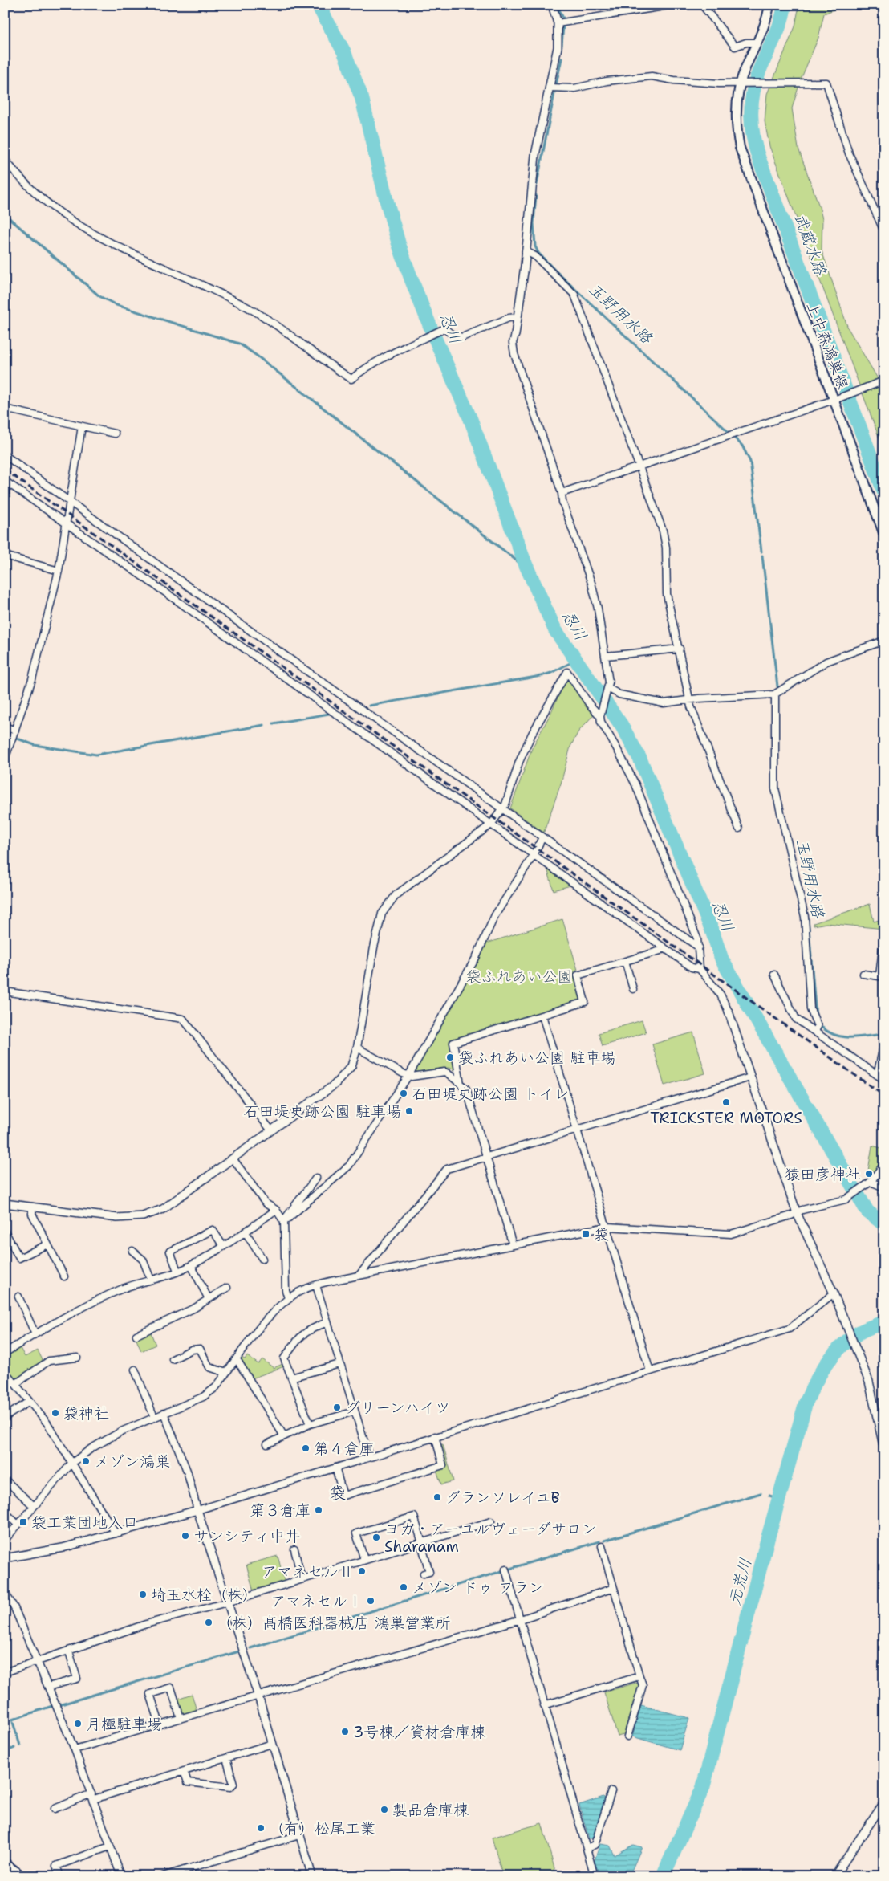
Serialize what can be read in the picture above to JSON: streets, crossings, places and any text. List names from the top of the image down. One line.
{"streets":{"main road":["上中森鴻巣線"]},"districts":["袋"],"water":["武蔵水路","玉野用水路","忍川","元荒川"],"parks":["袋ふれあい公園"],"places":{"other":["袋ふれあい公園 駐車場","石田堤史跡公園 トイレ","TRICKSTER MOTORS","石田堤史跡公園 駐車場","猿田彦神社","グリーンハイツ","袋神社","第４倉庫","メゾン鴻巣","グランソレイユB","第３倉庫","サンシティ中井","ヨガ・アーユルヴェーダサロン Sharanam","アマネセルⅡ","メゾン ドゥ フラン","埼玉水栓（株）","アマネセルⅠ","（株）髙橋医科器械店 鴻巣営業所","月極駐車場","3号棟／資材倉庫棟","製品倉庫棟","（有）松尾工業"],"transit":["袋","袋工業団地入口"]}}
